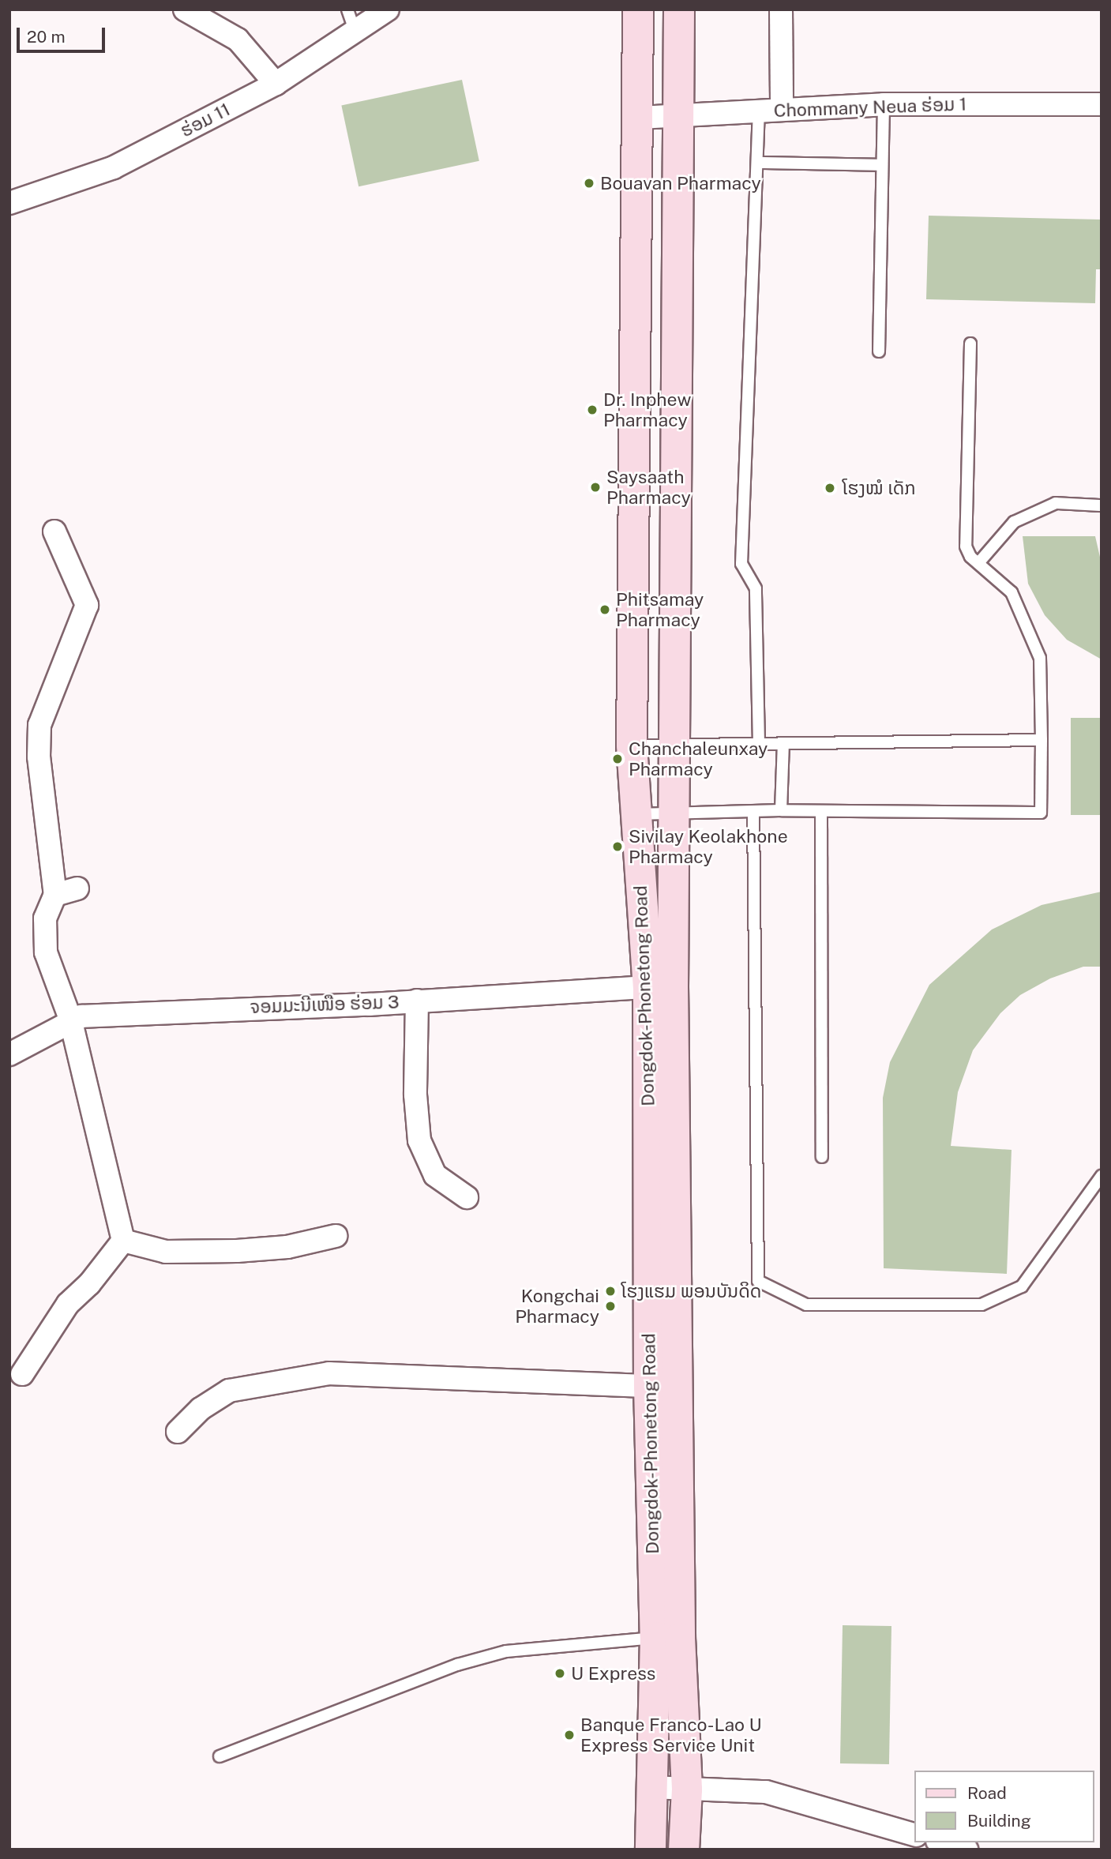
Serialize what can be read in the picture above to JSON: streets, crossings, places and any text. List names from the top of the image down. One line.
{"streets":{"main road":["Dongdok-Phonetong Road"],"street":["Chommany Neua ຮ່ອມ 1","ຮ່ອມ 11","ຈອມມະນີເໜືອ ຮ່ອມ 3"]},"crossings":[["Chommany Neua ຮ່ອມ 1","Dongdok-Phonetong Road"],["Dongdok-Phonetong Road","ຈອມມະນີເໜືອ ຮ່ອມ 3"]],"places":["Bouavan Pharmacy","Dr. Inphew Pharmacy","Saysaath Pharmacy","ໂຮງໝໍ ເດັກ","Phitsamay Pharmacy","Chanchaleunxay Pharmacy","Sivilay Keolakhone Pharmacy","ໂຮງແຮມ ພອນບັນດິດ","Kongchai Pharmacy","U Express","Banque Franco-Lao U Express Service Unit"],"legend":["Road","Building"],"scale_bar":"20 m"}
